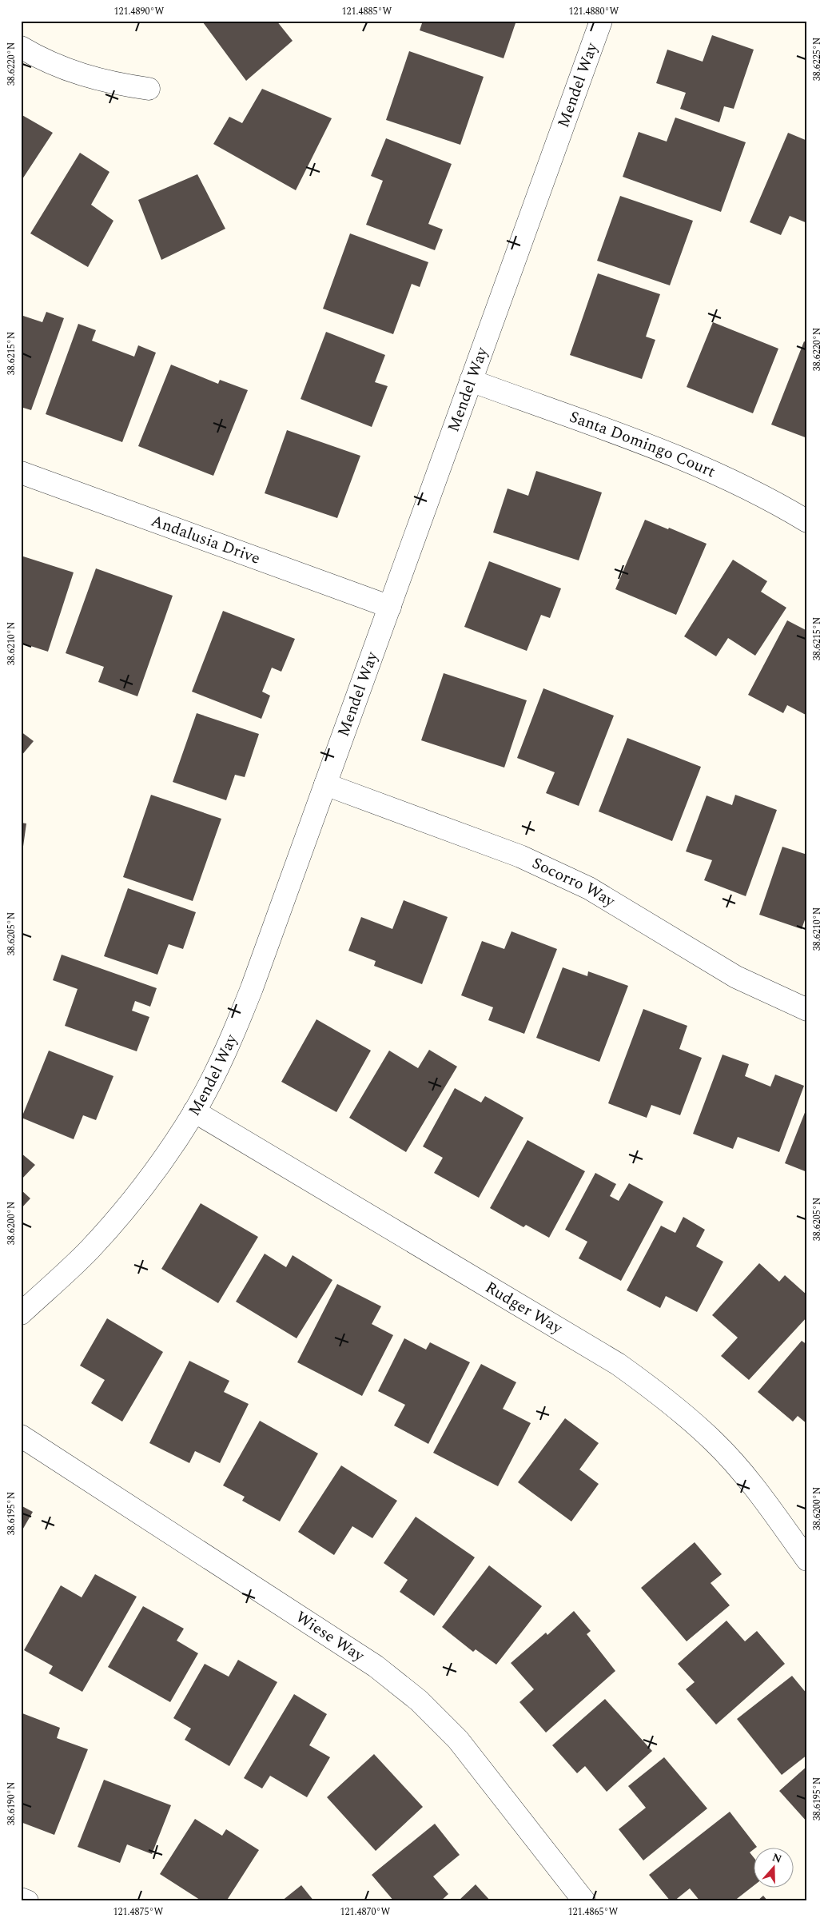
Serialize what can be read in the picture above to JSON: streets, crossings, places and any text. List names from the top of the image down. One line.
{"streets":{"street":["Mendel Way","Santa Domingo Court","Andalusia Drive","Socorro Way","Rudger Way","Wiese Way"]},"crossings":[["Mendel Way","Santa Domingo Court"],["Mendel Way","Andalusia Drive"],["Mendel Way","Socorro Way"],["Mendel Way","Rudger Way"]],"north":"top","coordinates":["121.4890°W","121.4885°W","121.4880°W","38.6225°N","38.6220°N","38.6215°N","38.6210°N","38.6205°N","38.6200°N","38.6195°N","38.6190°N","121.4875°W","121.4870°W","121.4865°W"]}
